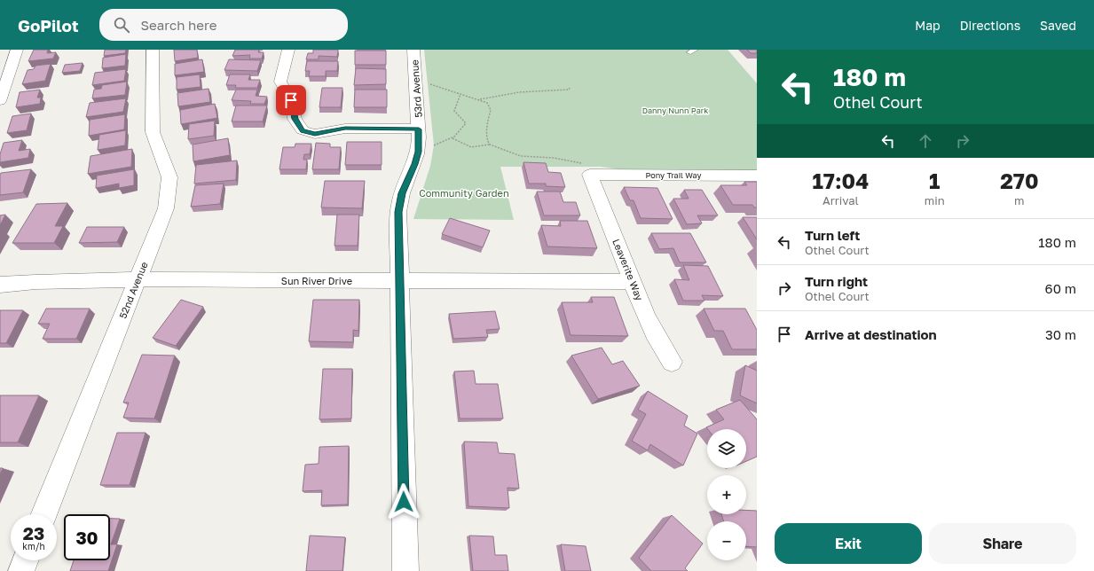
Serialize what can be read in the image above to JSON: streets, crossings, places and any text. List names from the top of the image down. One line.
{"streets":{"street":["53rd Avenue","Pony Trail Way","Leaverite Way","Sun River Drive","52nd Avenue"]},"crossings":[["53rd Avenue","Sun River Drive"],["Pony Trail Way","Leaverite Way"],["Leaverite Way","Sun River Drive"],["Sun River Drive","52nd Avenue"]],"parks":["Danny Nunn Park","Community Garden"],"page":{"header":"GoPilot","search":"Search here","nav":["Map","Directions","Saved"],"turn":["180 m","Othel Court"],"eta":["17:04","Arrival","1","min","270","m"],"list":[{"name":"Turn left","note":"Othel Court","value":"180 m"},{"name":"Turn right","note":"Othel Court","value":"60 m"},{"name":"Arrive at destination","value":"30 m"}],"map_buttons":["+","−"],"speed":"23 km/h","limit":"30","buttons":["Exit","Share"]}}
